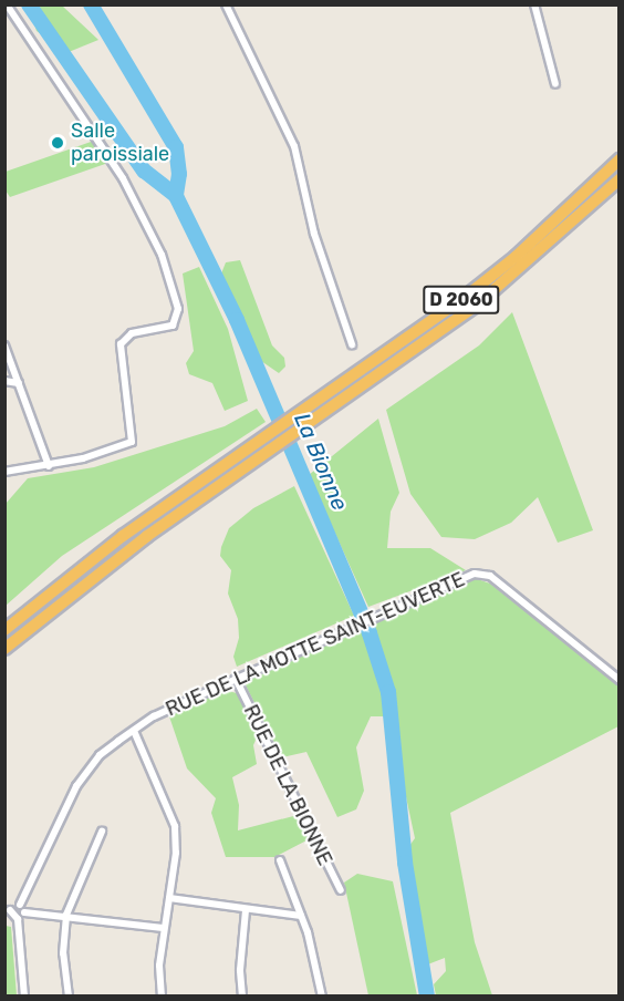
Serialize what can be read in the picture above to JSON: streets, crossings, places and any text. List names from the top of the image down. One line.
{"streets":{"highway":["D 2060"],"street":["RUE DE LA MOTTE SAINT-EUVERTE","RUE DE LA BIONNE"]},"crossings":[["RUE DE LA MOTTE SAINT-EUVERTE","RUE DE LA BIONNE"]],"water":["La Bionne"],"places":["Salle paroissiale"]}
